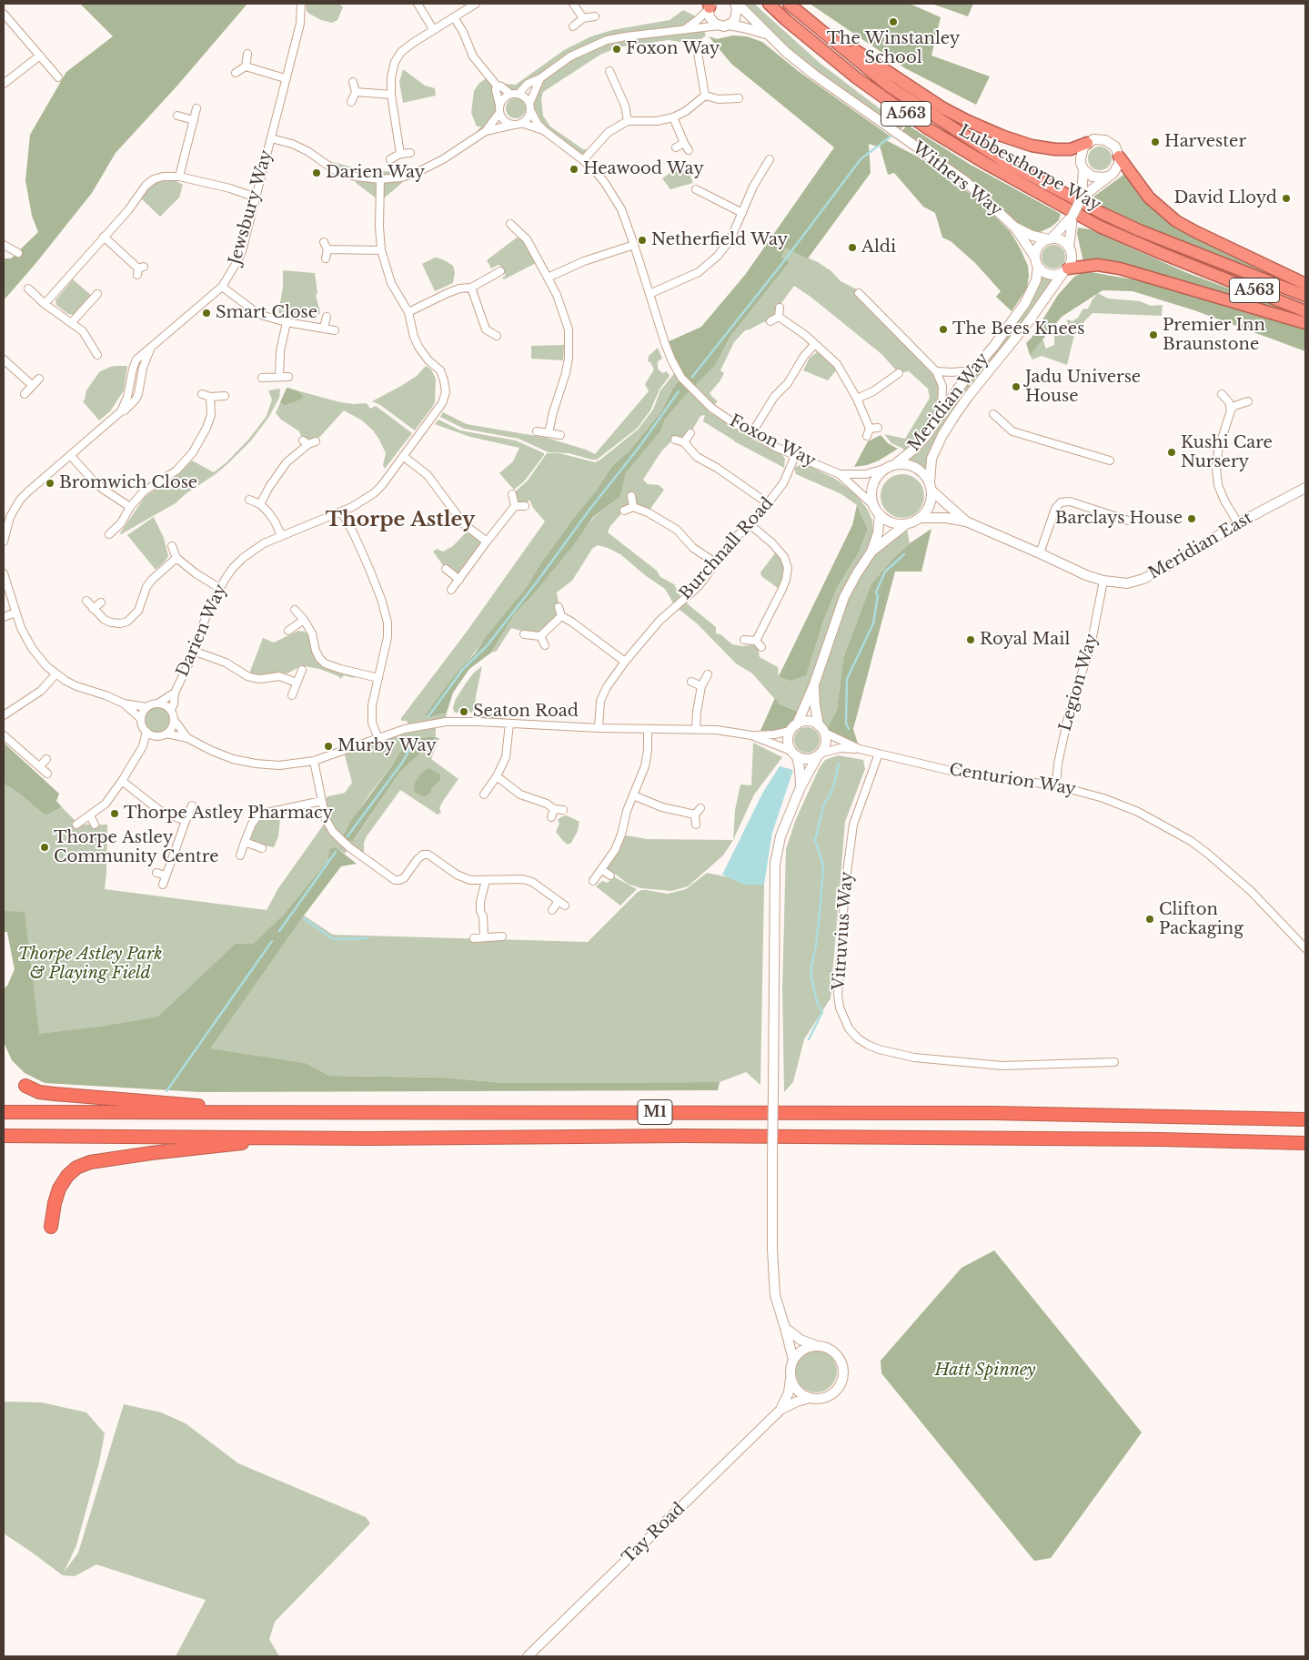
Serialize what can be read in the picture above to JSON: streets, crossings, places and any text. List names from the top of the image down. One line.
{"streets":{"highway":["A563","Lubbesthorpe Way","M1"],"street":["Withers Way","Jewsbury Way","Meridian Way","Foxon Way","Meridian East","Burchnall Road","Darien Way","Legion Way","Centurion Way","Vitruvius Way","Tay Road"]},"crossings":[["Withers Way","Meridian Way"],["Withers Way","Foxon Way"],["Meridian Way","Foxon Way"],["Meridian Way","Meridian East"],["Foxon Way","Meridian East"],["Foxon Way","Burchnall Road"],["Meridian East","Legion Way"],["Legion Way","Centurion Way"],["Centurion Way","Vitruvius Way"]],"districts":["Thorpe Astley"],"parks":["Thorpe Astley Park & Playing Field","Hatt Spinney"],"places":["The Winstanley School","Foxon Way","Harvester","Heawood Way","Darien Way","David Lloyd","Netherfield Way","Aldi","Smart Close","The Bees Knees","Premier Inn Braunstone","Jadu Universe House","Kushi Care Nursery","Bromwich Close","Barclays House","Royal Mail","Seaton Road","Murby Way","Thorpe Astley Pharmacy","Thorpe Astley Community Centre","Clifton Packaging"]}
